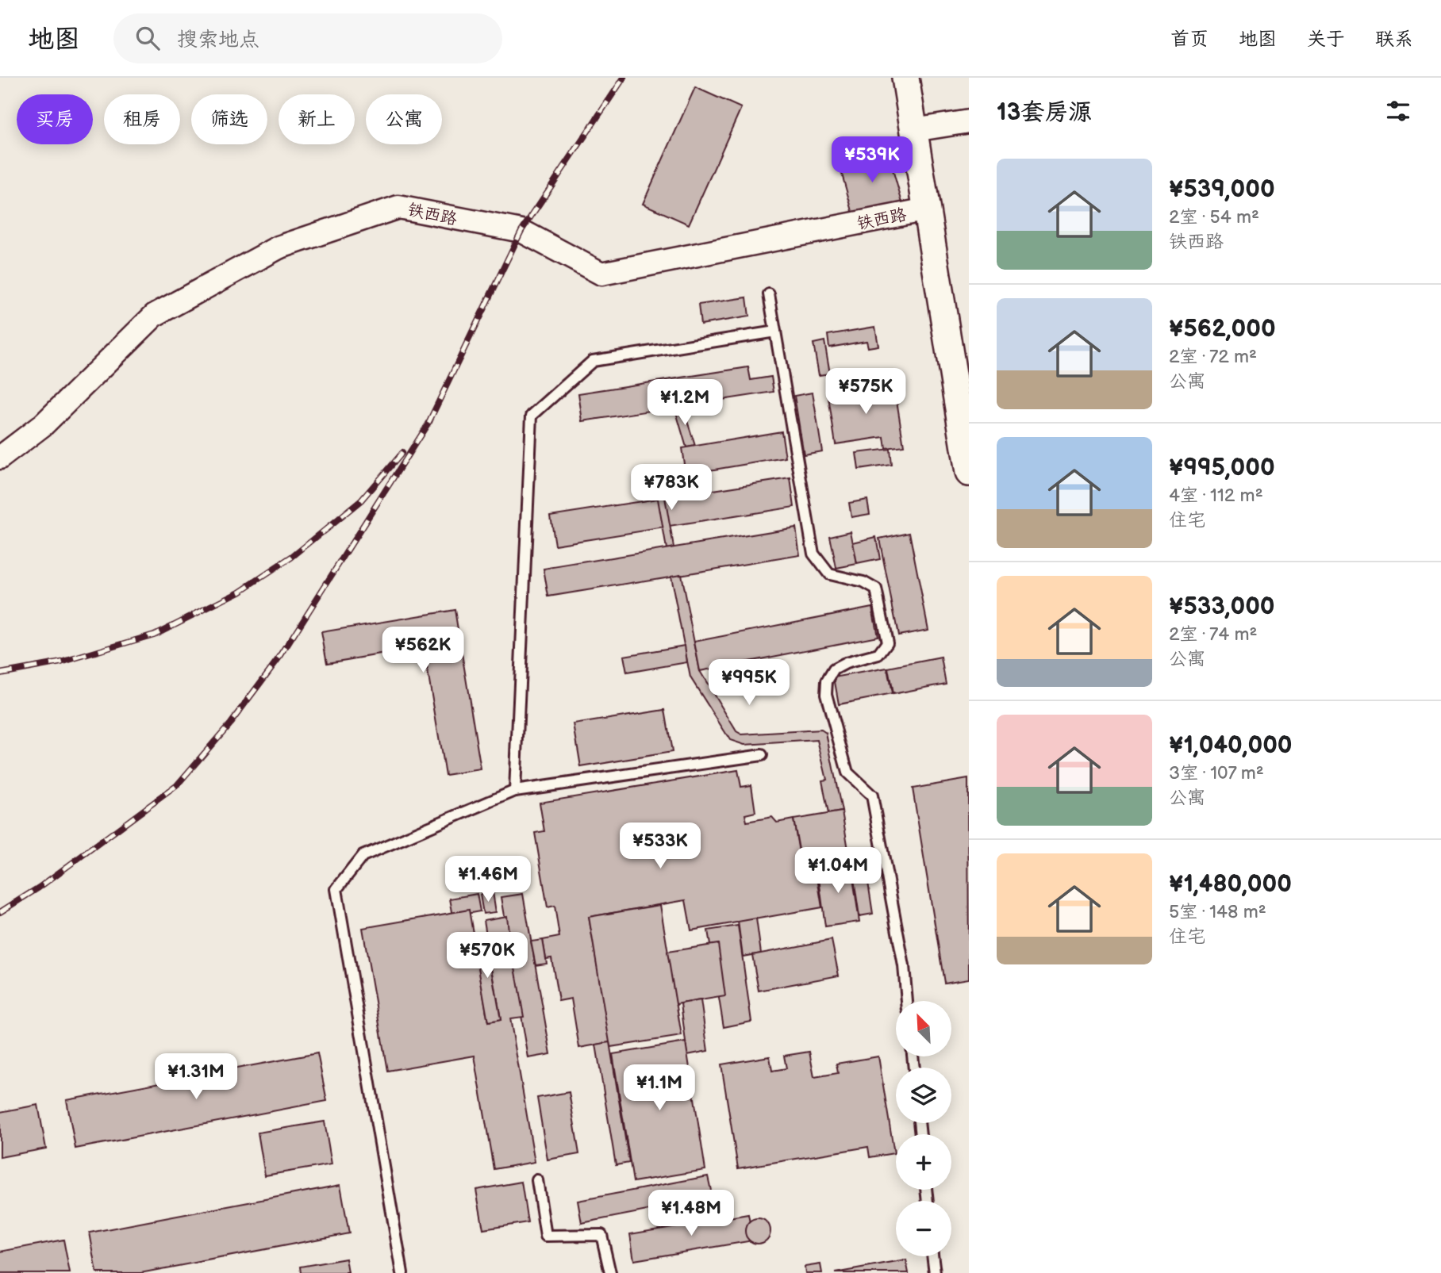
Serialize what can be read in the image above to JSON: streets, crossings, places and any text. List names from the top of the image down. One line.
{"streets":{"street":["铁西路"]},"north":"top left","page":{"header":"地图","search":"搜索地点","nav":["首页","地图","关于","联系"],"heading":"13套房源","chip":["买房","租房","筛选","新上","公寓"],"price":["¥539K","¥575K","¥1.2M","¥783K","¥562K","¥995K","¥533K","¥1.04M","¥1.46M","¥570K","¥1.31M","¥1.1M","¥1.48M"],"list":[{"name":"¥539,000","note":"2室 · 54 m² · 铁西路"},{"name":"¥562,000","note":"2室 · 72 m² · 公寓"},{"name":"¥995,000","note":"4室 · 112 m² · 住宅"},{"name":"¥533,000","note":"2室 · 74 m² · 公寓"},{"name":"¥1,040,000","note":"3室 · 107 m² · 公寓"},{"name":"¥1,480,000","note":"5室 · 148 m² · 住宅"}],"map_buttons":["+","−"]}}
